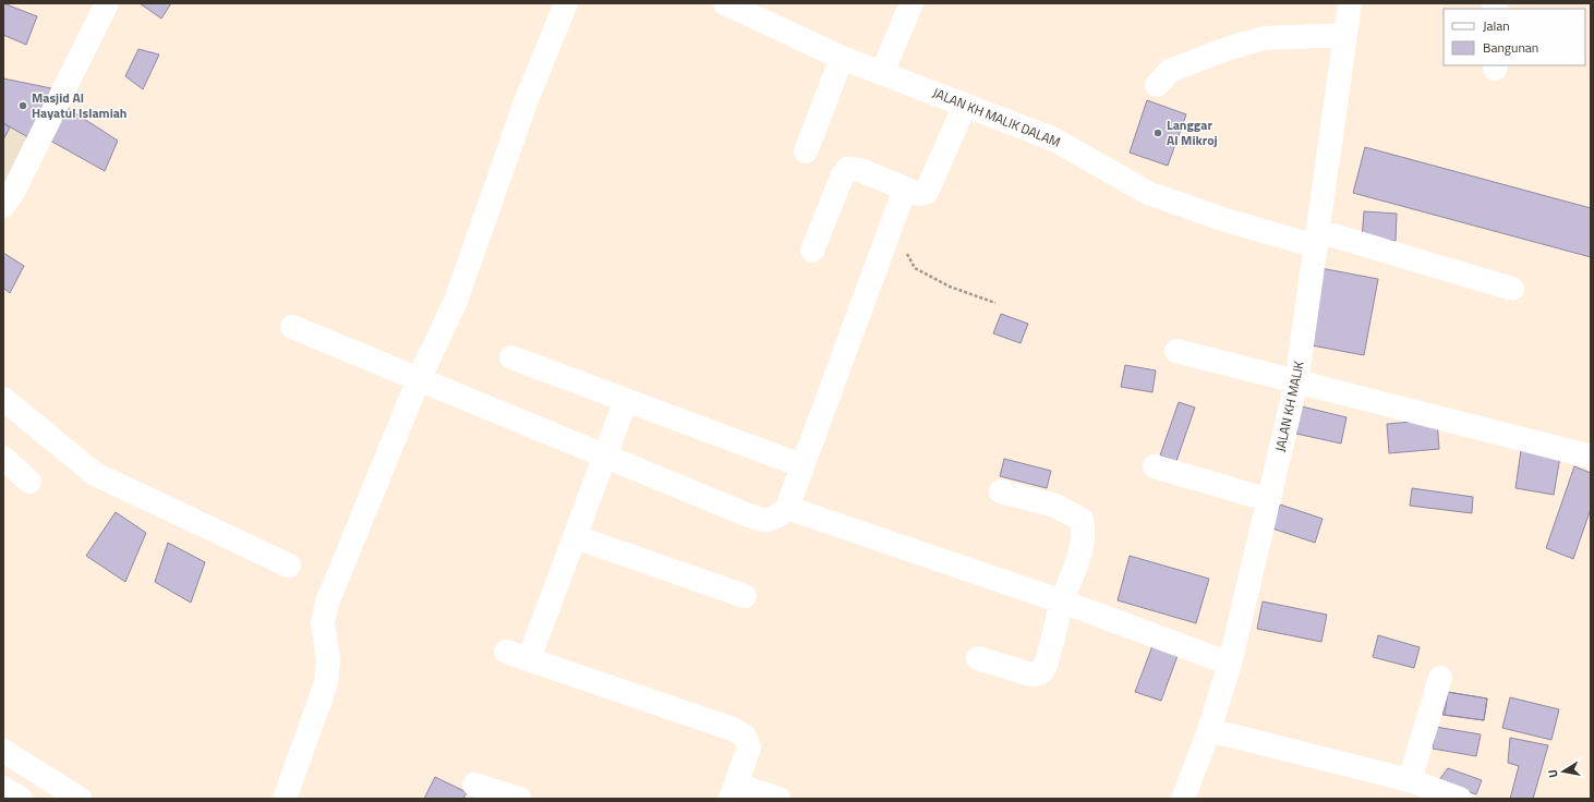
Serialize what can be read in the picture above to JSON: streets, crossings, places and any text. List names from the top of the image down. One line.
{"streets":{"street":["JALAN KH MALIK DALAM","JALAN KH MALIK"]},"crossings":[["JALAN KH MALIK DALAM","JALAN KH MALIK"]],"places":["Masjid Al Hayatul Islamiah","Langgar Al Mikroj"],"legend":["Jalan","Bangunan"],"north":"left"}
